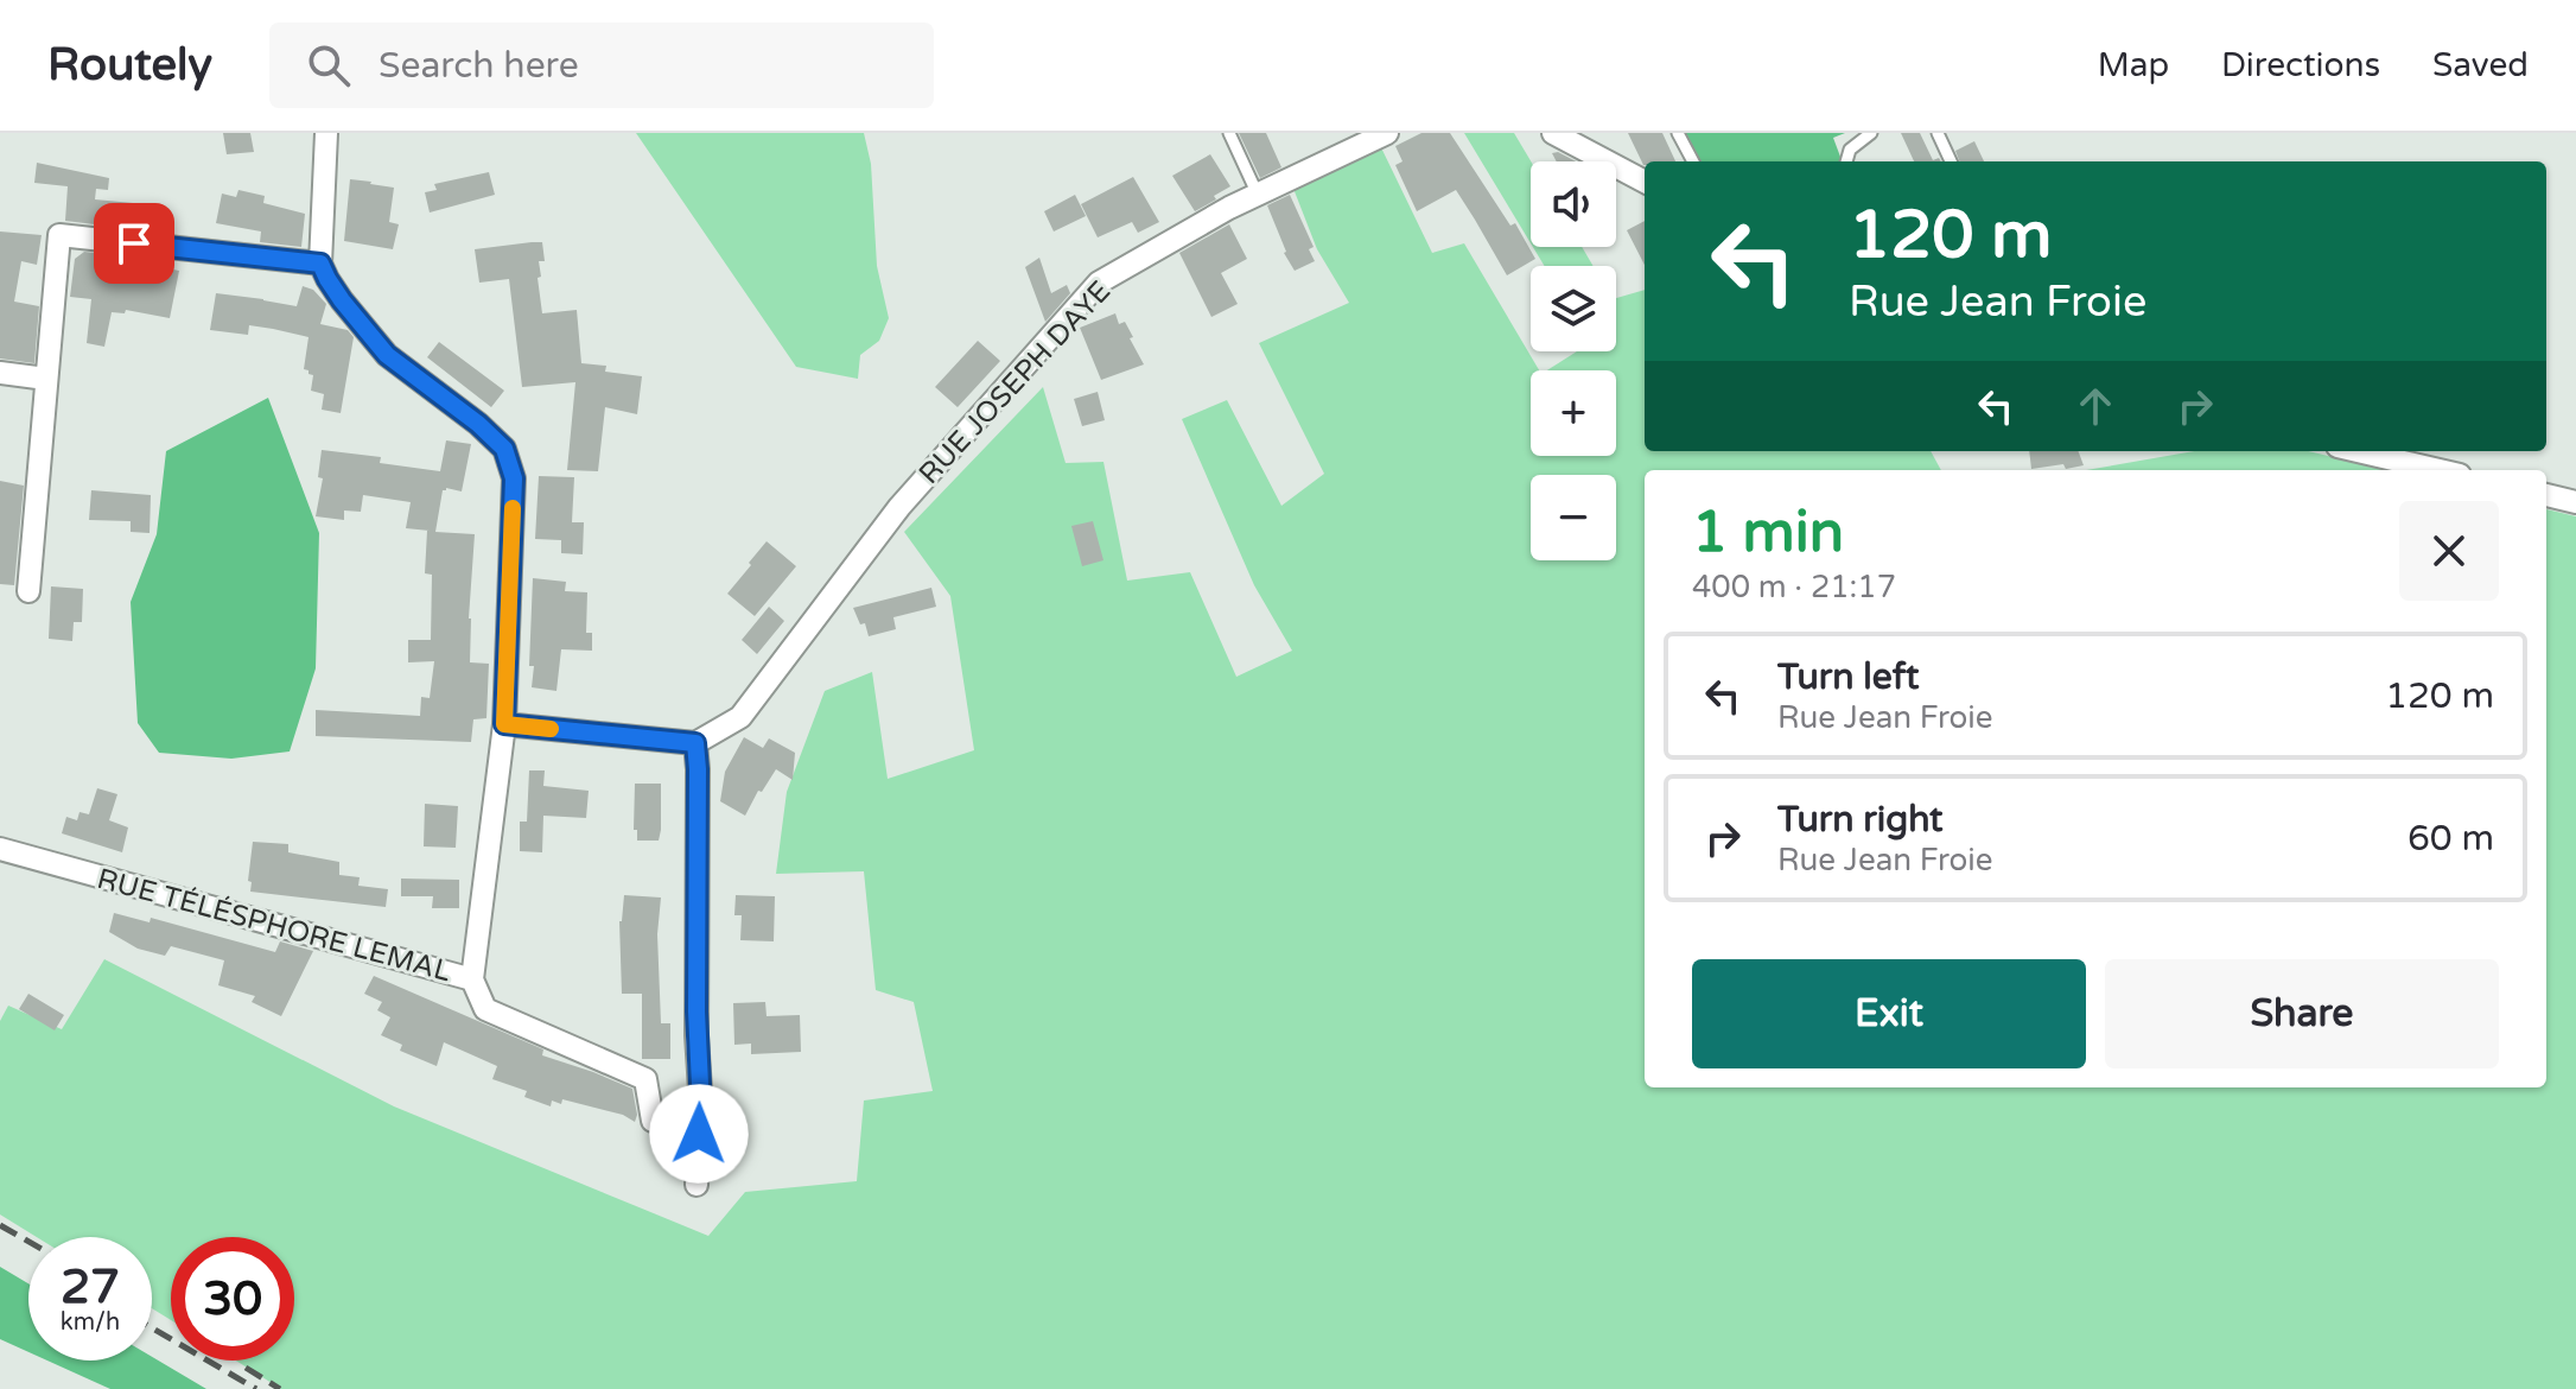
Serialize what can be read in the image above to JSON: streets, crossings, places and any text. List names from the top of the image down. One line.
{"streets":{"street":["RUE JOSEPH DAYE","RUE TÉLÉSPHORE LEMAL"]},"page":{"header":"Routely","search":"Search here","nav":["Map","Directions","Saved"],"map_buttons":["+","−"],"turn":["120 m","Rue Jean Froie"],"heading":["1 min","400 m · 21:17"],"list":[{"name":"Turn left","note":"Rue Jean Froie","value":"120 m"},{"name":"Turn right","note":"Rue Jean Froie","value":"60 m"}],"buttons":["Exit","Share"],"speed":"27 km/h","limit":"30"}}
